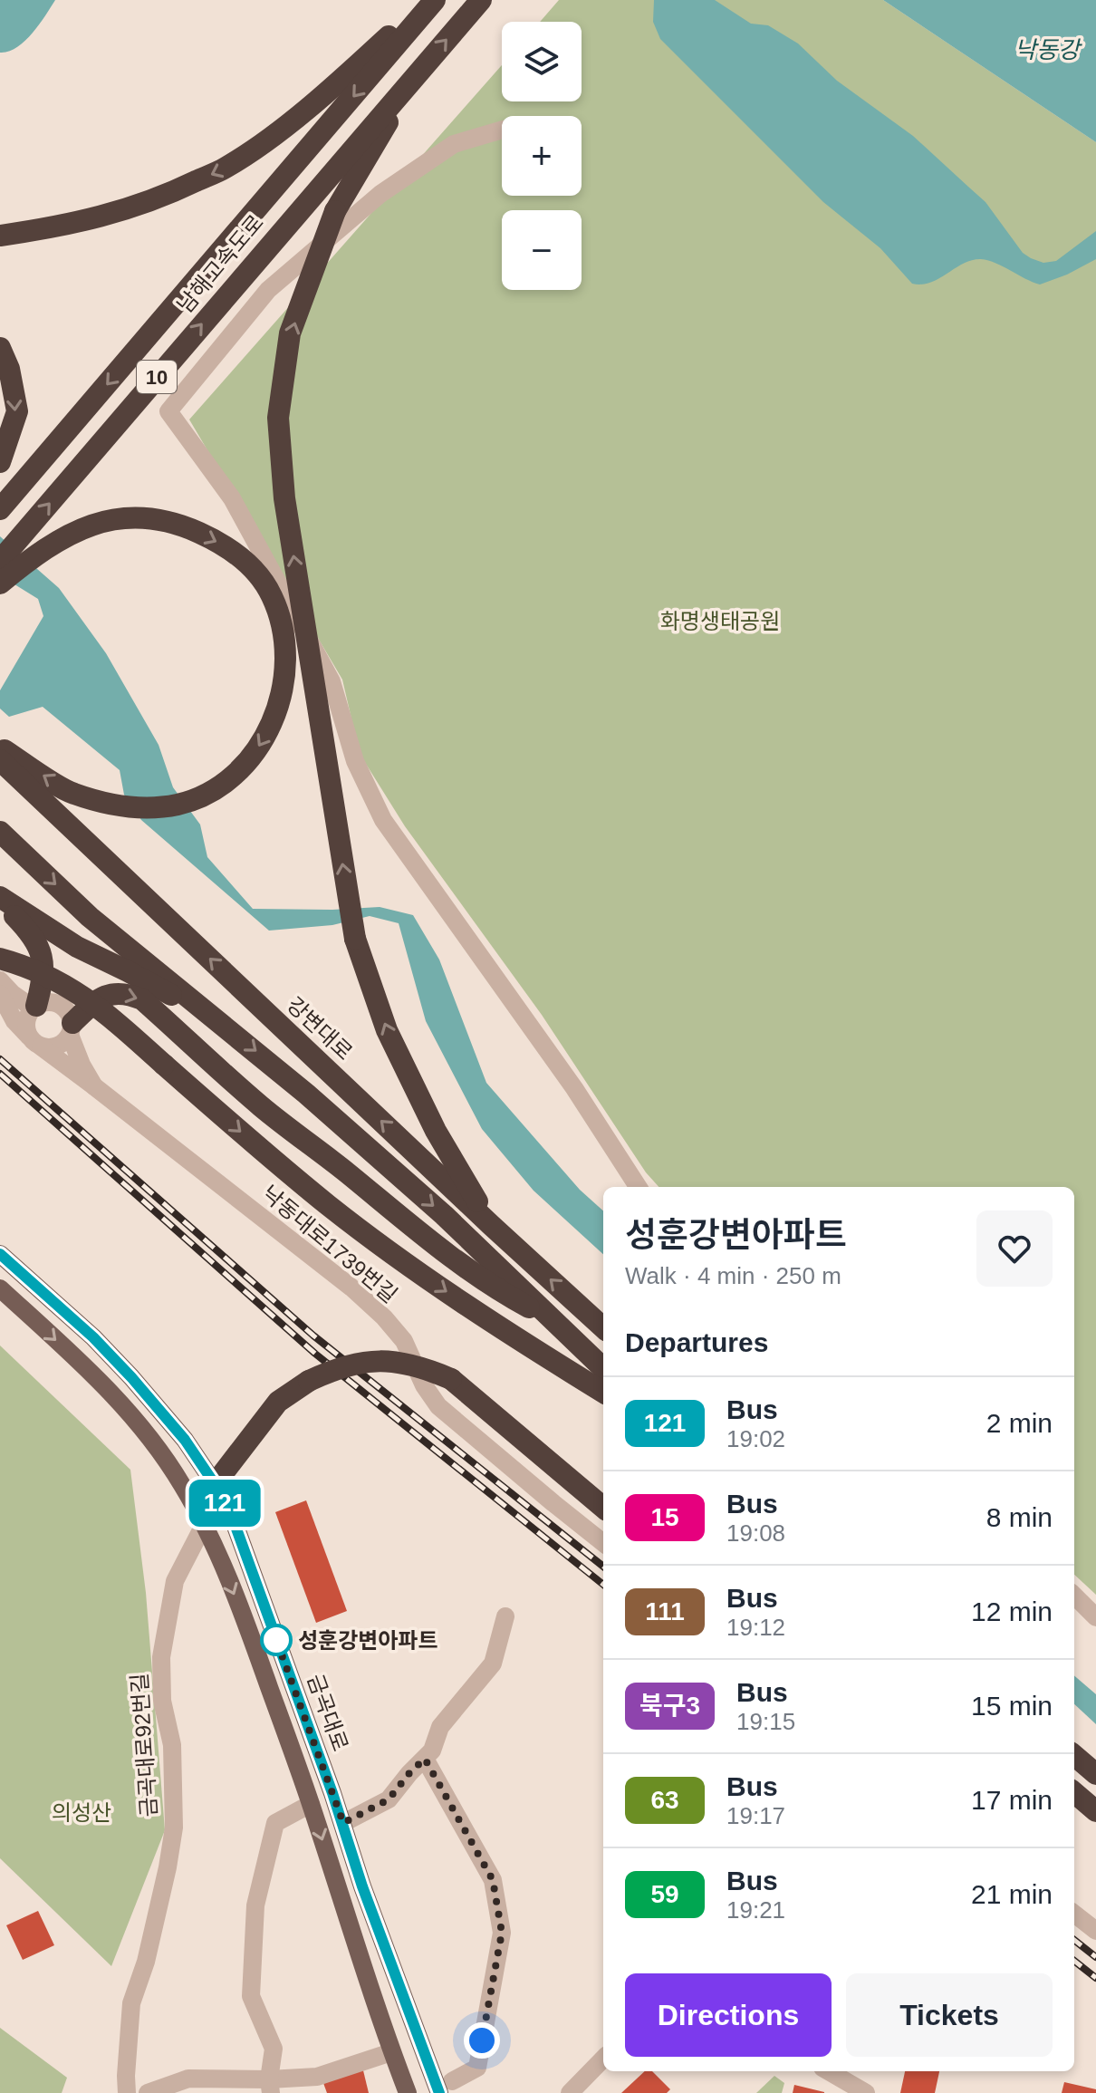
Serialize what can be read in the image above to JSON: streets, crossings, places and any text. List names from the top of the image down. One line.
{"streets":{"highway":["남해고속도로","10","강변대로"],"main road":["금곡대로"],"street":["낙동대로1739번길","금곡대로92번길"]},"crossings":[["금곡대로","금곡대로92번길"]],"water":["낙동강"],"parks":["화명생태공원","의성산"],"places":["성훈강변아파트"],"lines":["bus line 121"],"page":{"on_map":"121","map_buttons":["+","−"],"heading":[["성훈강변아파트","Walk · 4 min · 250 m"],"Departures"],"list":[{"mark":"121","name":"Bus","note":"19:02","value":"2 min"},{"mark":"15","name":"Bus","note":"19:08","value":"8 min"},{"mark":"111","name":"Bus","note":"19:12","value":"12 min"},{"mark":"북구3","name":"Bus","note":"19:15","value":"15 min"},{"mark":"63","name":"Bus","note":"19:17","value":"17 min"},{"mark":"59","name":"Bus","note":"19:21","value":"21 min"}],"buttons":["Directions","Tickets"]}}
